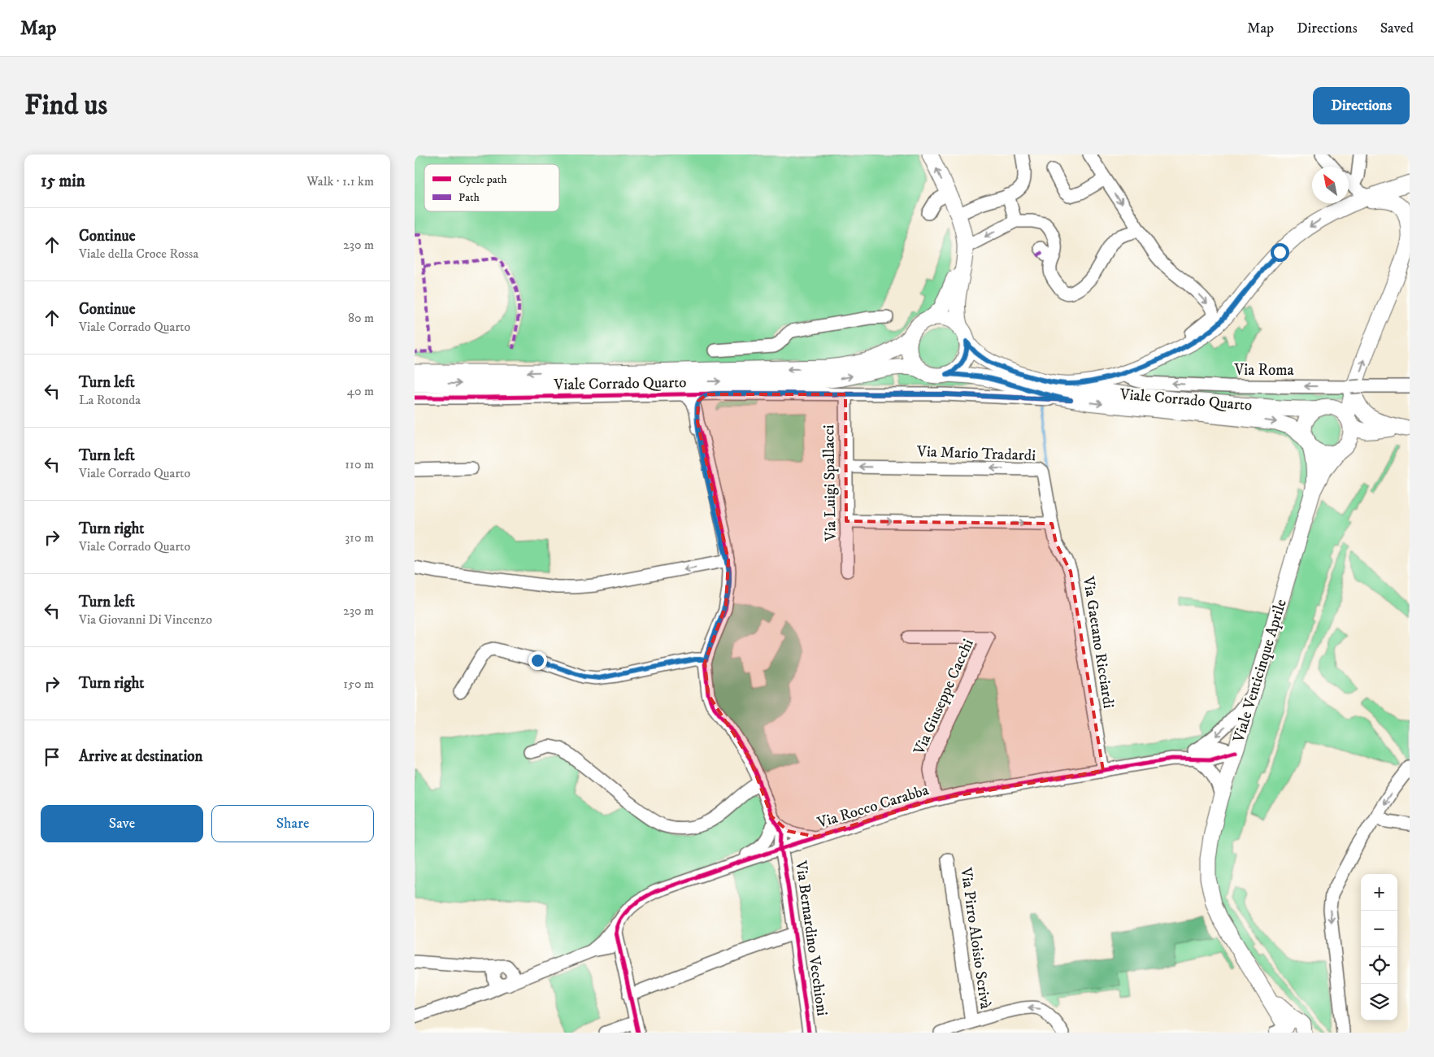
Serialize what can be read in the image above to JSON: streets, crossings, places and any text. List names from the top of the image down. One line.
{"streets":{"main road":["Viale Corrado Quarto","Viale Venticinque Aprile"],"street":["Via Roma","Via Mario Tradardi","Via Luigi Spallacci","Via Gaetano Ricciardi","Via Giuseppe Cacchi","Via Rocco Carabba","Via Bernardino Vecchioni","Via Pirro Aloisio Scrivà"]},"crossings":[["Viale Corrado Quarto","Via Luigi Spallacci"],["Viale Corrado Quarto","Viale Venticinque Aprile"],["Via Mario Tradardi","Via Luigi Spallacci"],["Via Mario Tradardi","Via Gaetano Ricciardi"],["Via Gaetano Ricciardi","Via Rocco Carabba"],["Viale Venticinque Aprile","Via Rocco Carabba"],["Via Giuseppe Cacchi","Via Rocco Carabba"],["Via Rocco Carabba","Via Bernardino Vecchioni"]],"one_way":["Via Roma"],"legend":["Cycle path","Path"],"north":"top left","page":{"header":"Map","nav":["Map","Directions","Saved"],"buttons":["Directions",["Save","Share"]],"title":"Find us","heading":["15 min","Walk · 1.1 km"],"list":[["Continue","Viale della Croce Rossa","230 m"],["Continue","Viale Corrado Quarto","80 m"],["Turn left","La Rotonda","40 m"],["Turn left","Viale Corrado Quarto","110 m"],["Turn right","Viale Corrado Quarto","310 m"],["Turn left","Via Giovanni Di Vincenzo","230 m"],["Turn right","150 m"],"Arrive at destination"],"map_buttons":["+","−"]}}
